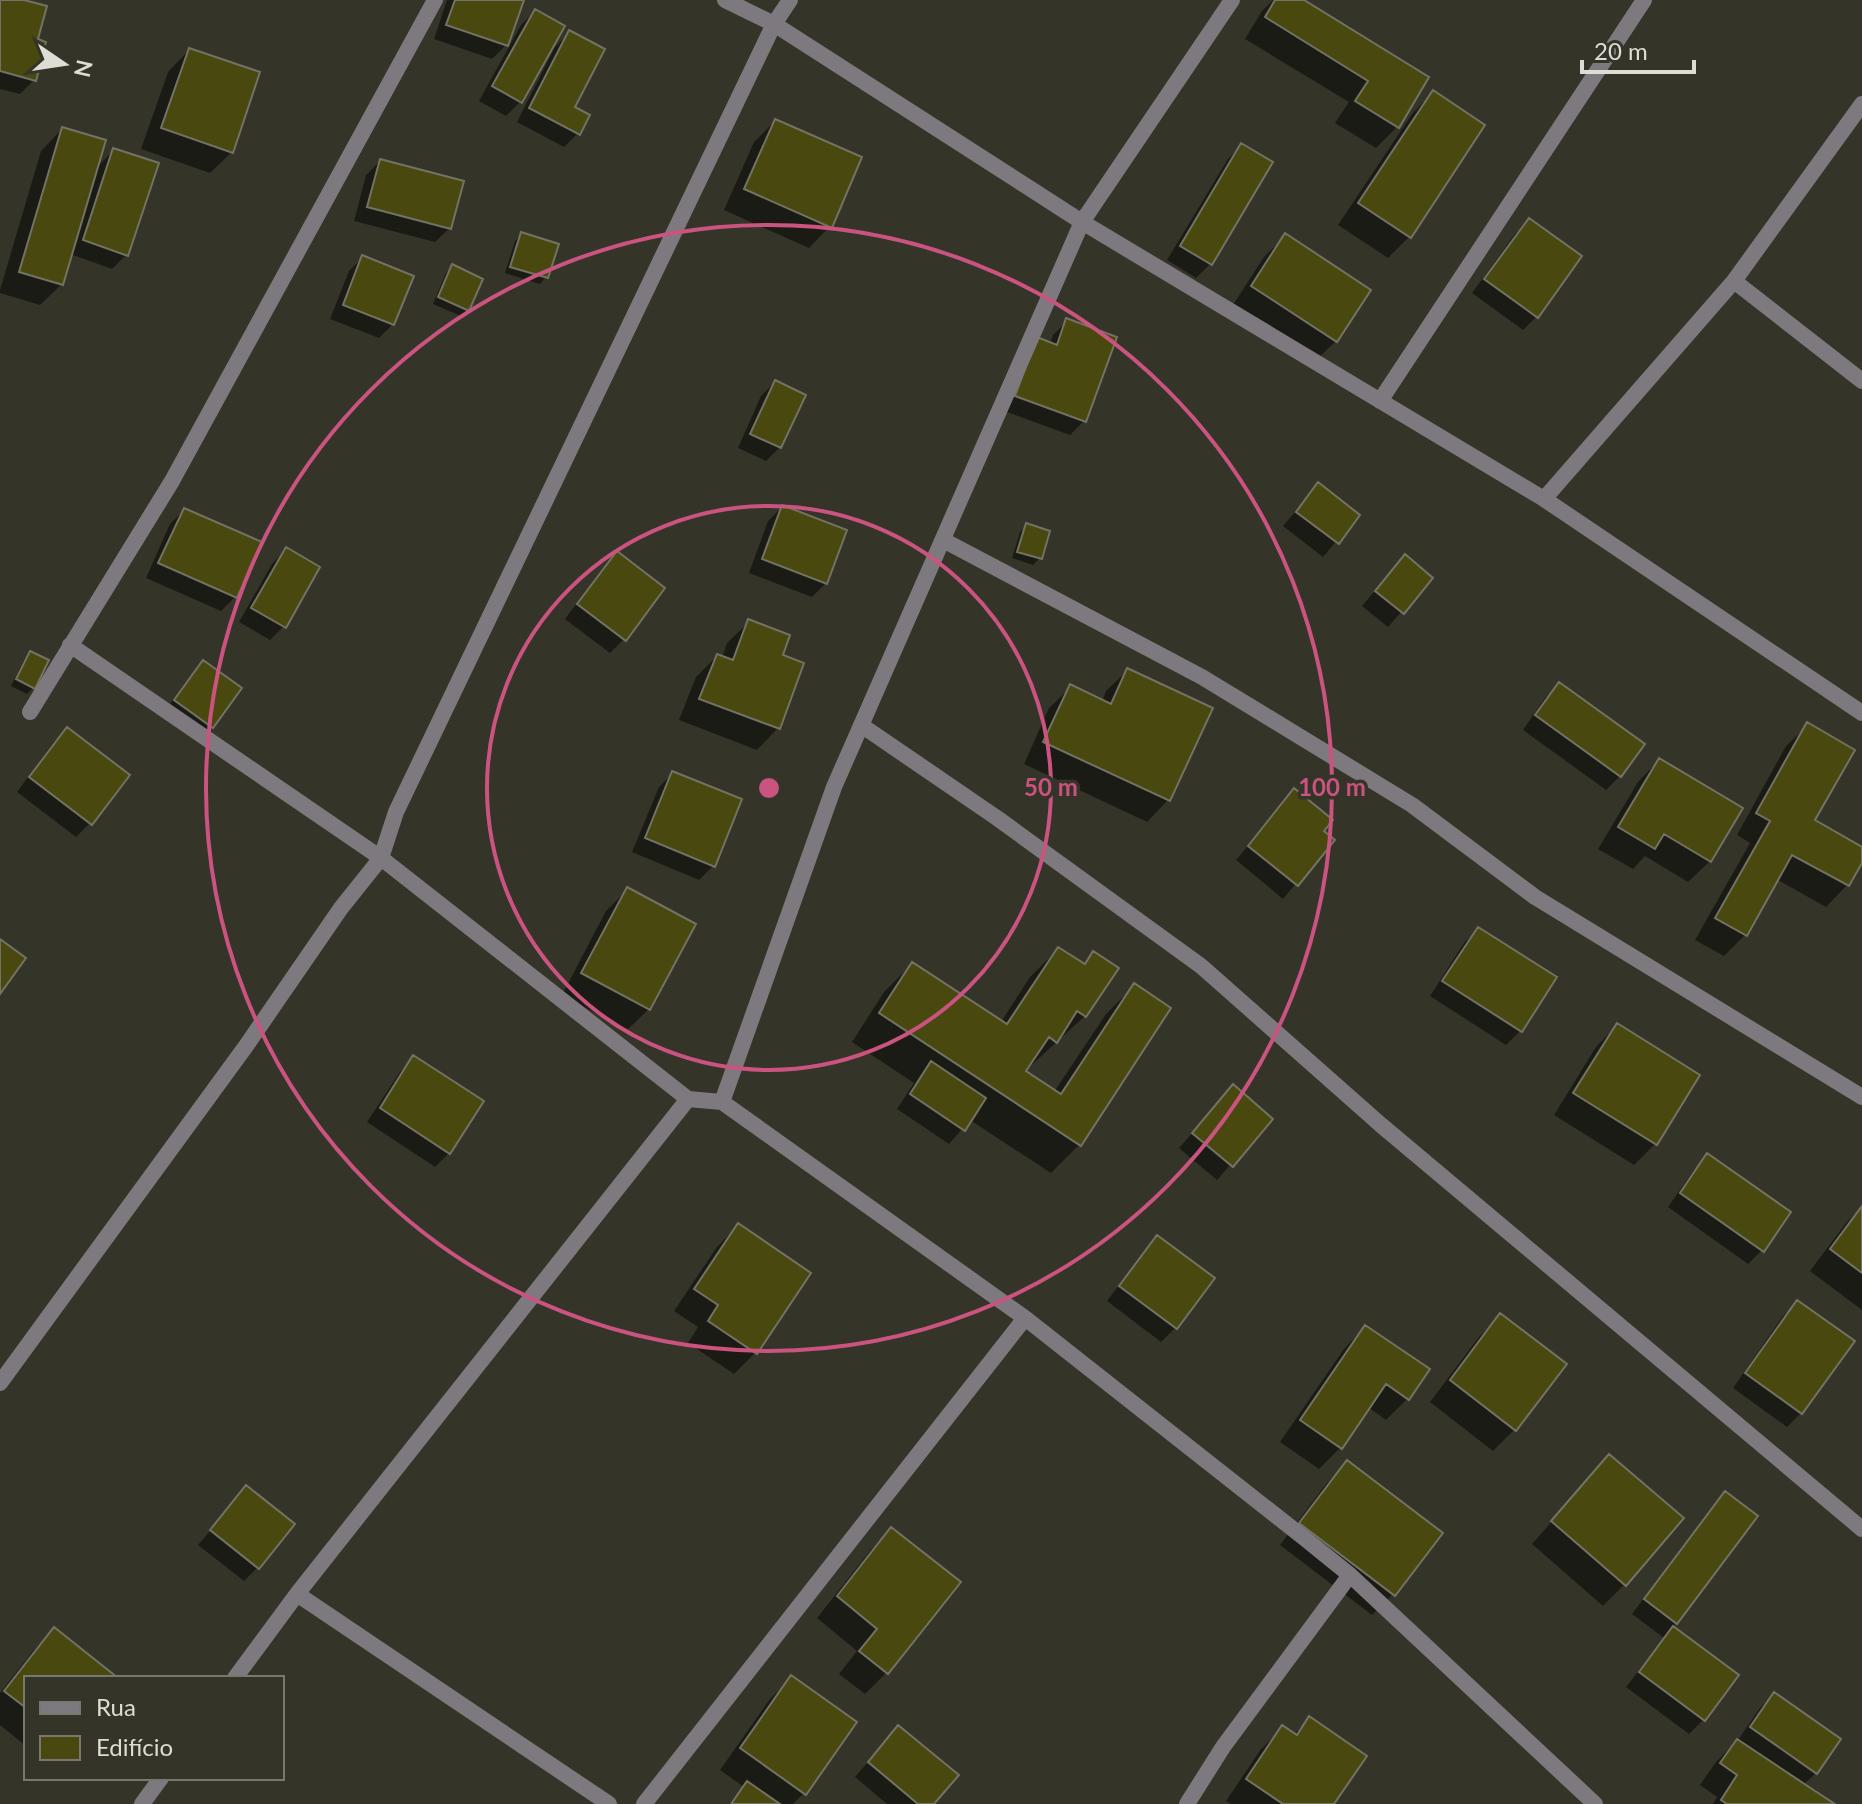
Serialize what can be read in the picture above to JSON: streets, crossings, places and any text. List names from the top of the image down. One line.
{"legend":["Rua","Edifício"],"scale_bar":"20 m","north":"right","rings":["50 m","100 m"]}
